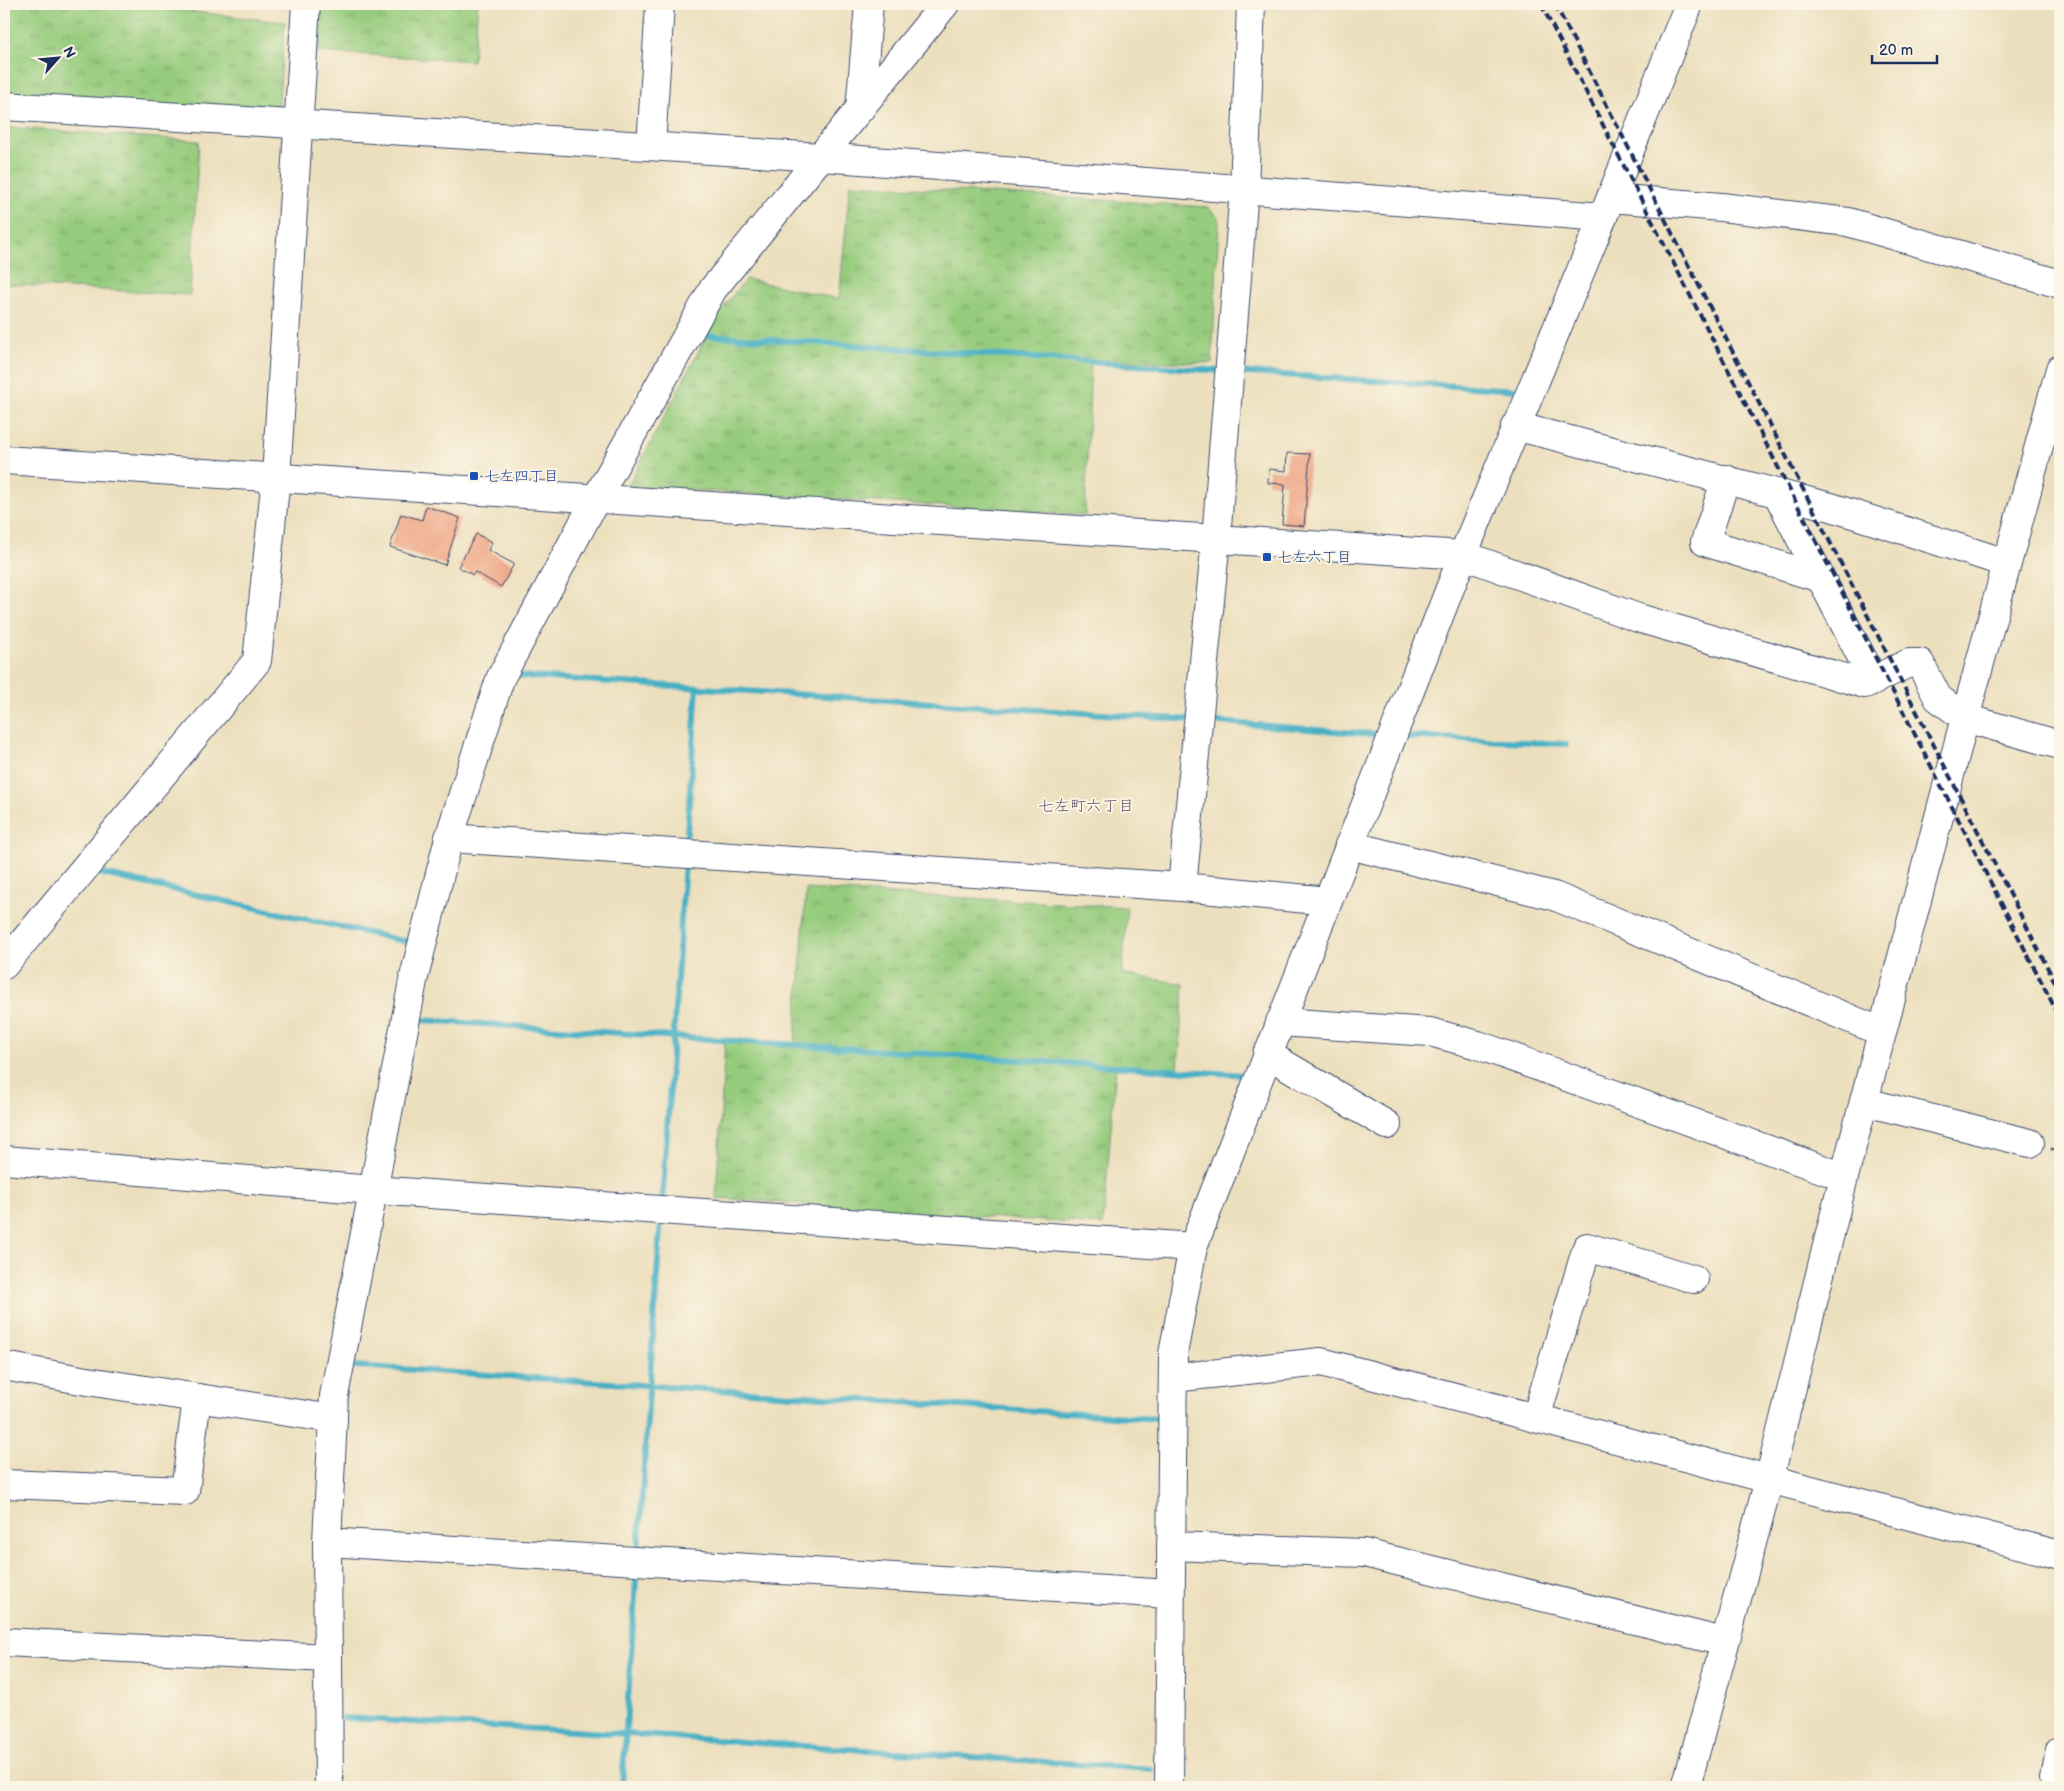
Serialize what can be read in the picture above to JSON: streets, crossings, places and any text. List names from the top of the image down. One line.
{"districts":["七左町六丁目"],"places":{"transit":["七左四丁目","七左六丁目"]},"scale_bar":"20 m","north":"top right"}
